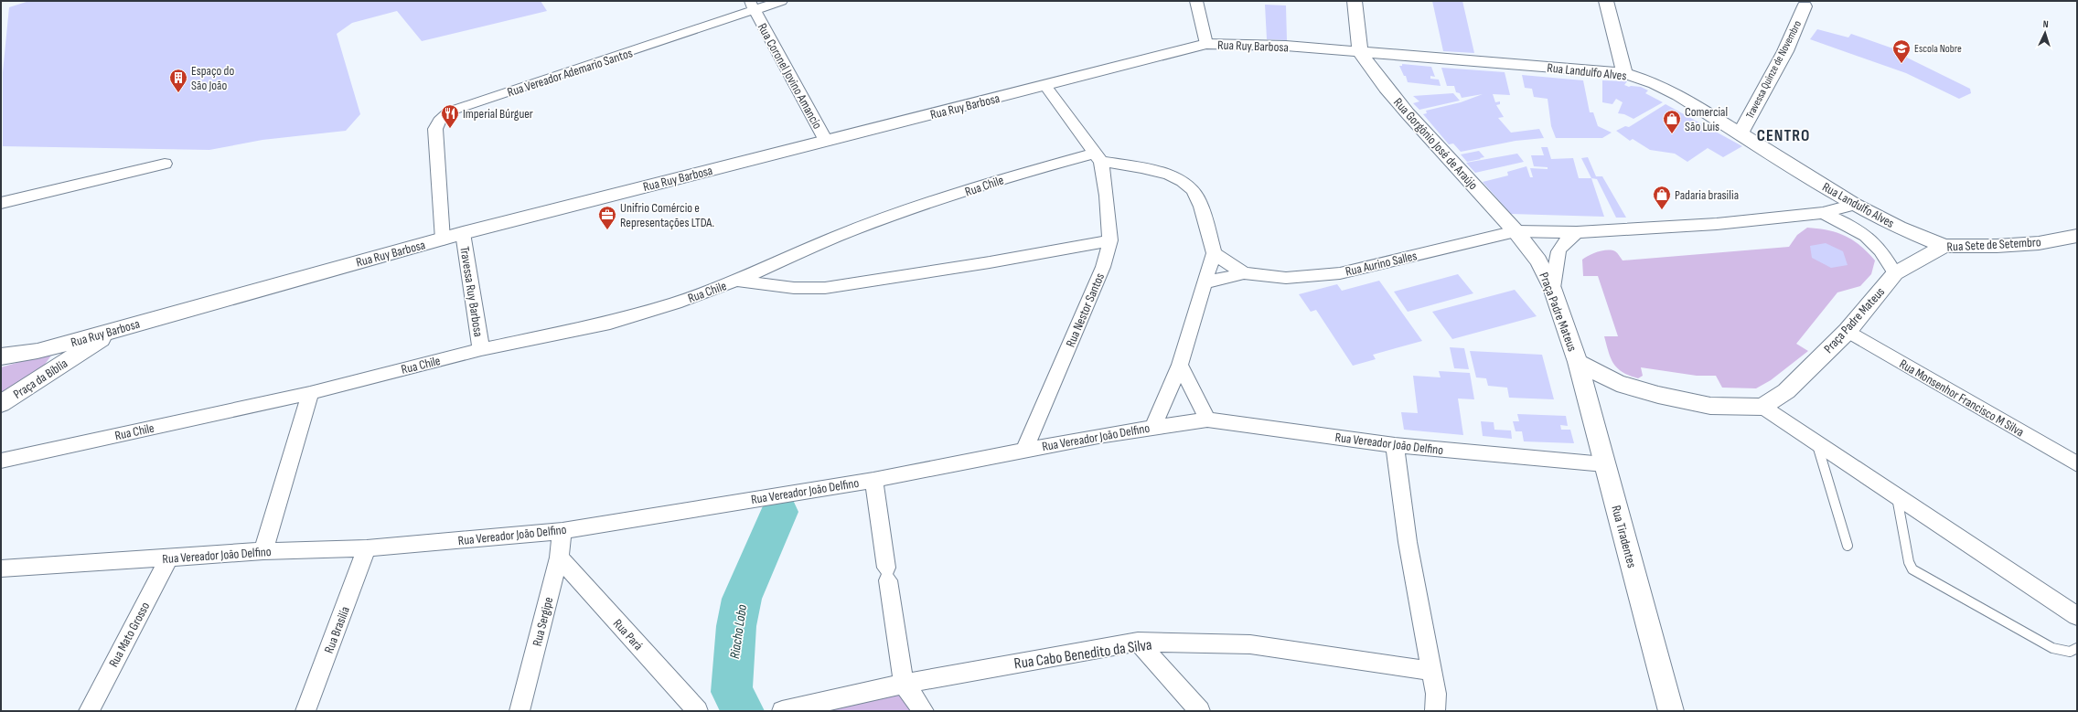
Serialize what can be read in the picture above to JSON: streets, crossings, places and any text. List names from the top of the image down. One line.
{"streets":{"street":["Rua Ruy Barbosa","Travessa Quinze de Novembro","Rua Landulfo Alves","Rua Vereador Ademario Santos","Rua Coronel Jovino Amancio","Rua Gorgônio José de Araújo","Rua Chile","Rua Sete de Setembro","Rua Aurino Salles","Travessa Ruy Barbosa","Rua Nestor Santos","Praça Padre Mateus","Praça da Bíblia","Rua Monsenhor Francisco M Silva","Rua Vereador João Delfino","Rua Tiradentes","Rua Sergipe","Rua Brasilía","Rua Mato Grosso","Rua Pará","Rua Cabo Benedito da Silva"]},"crossings":[["Rua Ruy Barbosa","Rua Landulfo Alves"],["Rua Ruy Barbosa","Rua Vereador Ademario Santos"],["Rua Ruy Barbosa","Rua Coronel Jovino Amancio"],["Rua Ruy Barbosa","Rua Gorgônio José de Araújo"],["Rua Ruy Barbosa","Travessa Ruy Barbosa"],["Rua Ruy Barbosa","Praça da Bíblia"],["Travessa Quinze de Novembro","Rua Landulfo Alves"],["Rua Landulfo Alves","Rua Gorgônio José de Araújo"],["Rua Landulfo Alves","Rua Sete de Setembro"],["Rua Vereador Ademario Santos","Rua Coronel Jovino Amancio"],["Rua Gorgônio José de Araújo","Rua Aurino Salles"],["Rua Gorgônio José de Araújo","Praça Padre Mateus"],["Rua Chile","Travessa Ruy Barbosa"],["Rua Chile","Rua Nestor Santos"],["Rua Sete de Setembro","Praça Padre Mateus"],["Rua Aurino Salles","Praça Padre Mateus"],["Rua Nestor Santos","Rua Vereador João Delfino"],["Praça Padre Mateus","Rua Monsenhor Francisco M Silva"],["Praça Padre Mateus","Rua Tiradentes"],["Rua Vereador João Delfino","Rua Tiradentes"],["Rua Vereador João Delfino","Rua Sergipe"],["Rua Vereador João Delfino","Rua Brasilía"],["Rua Vereador João Delfino","Rua Mato Grosso"],["Rua Sergipe","Rua Pará"]],"districts":["CENTRO"],"water":["Riacho Lobo"],"places":{"school or university":["Escola Nobre"],"building":["Espaço do São João"],"restaurant":["Imperial Búrguer"],"shop":["Comercial São Luis","Padaria brasilia"],"office":["Unifrio Comércio e Representações LTDA."]},"north":"top"}
